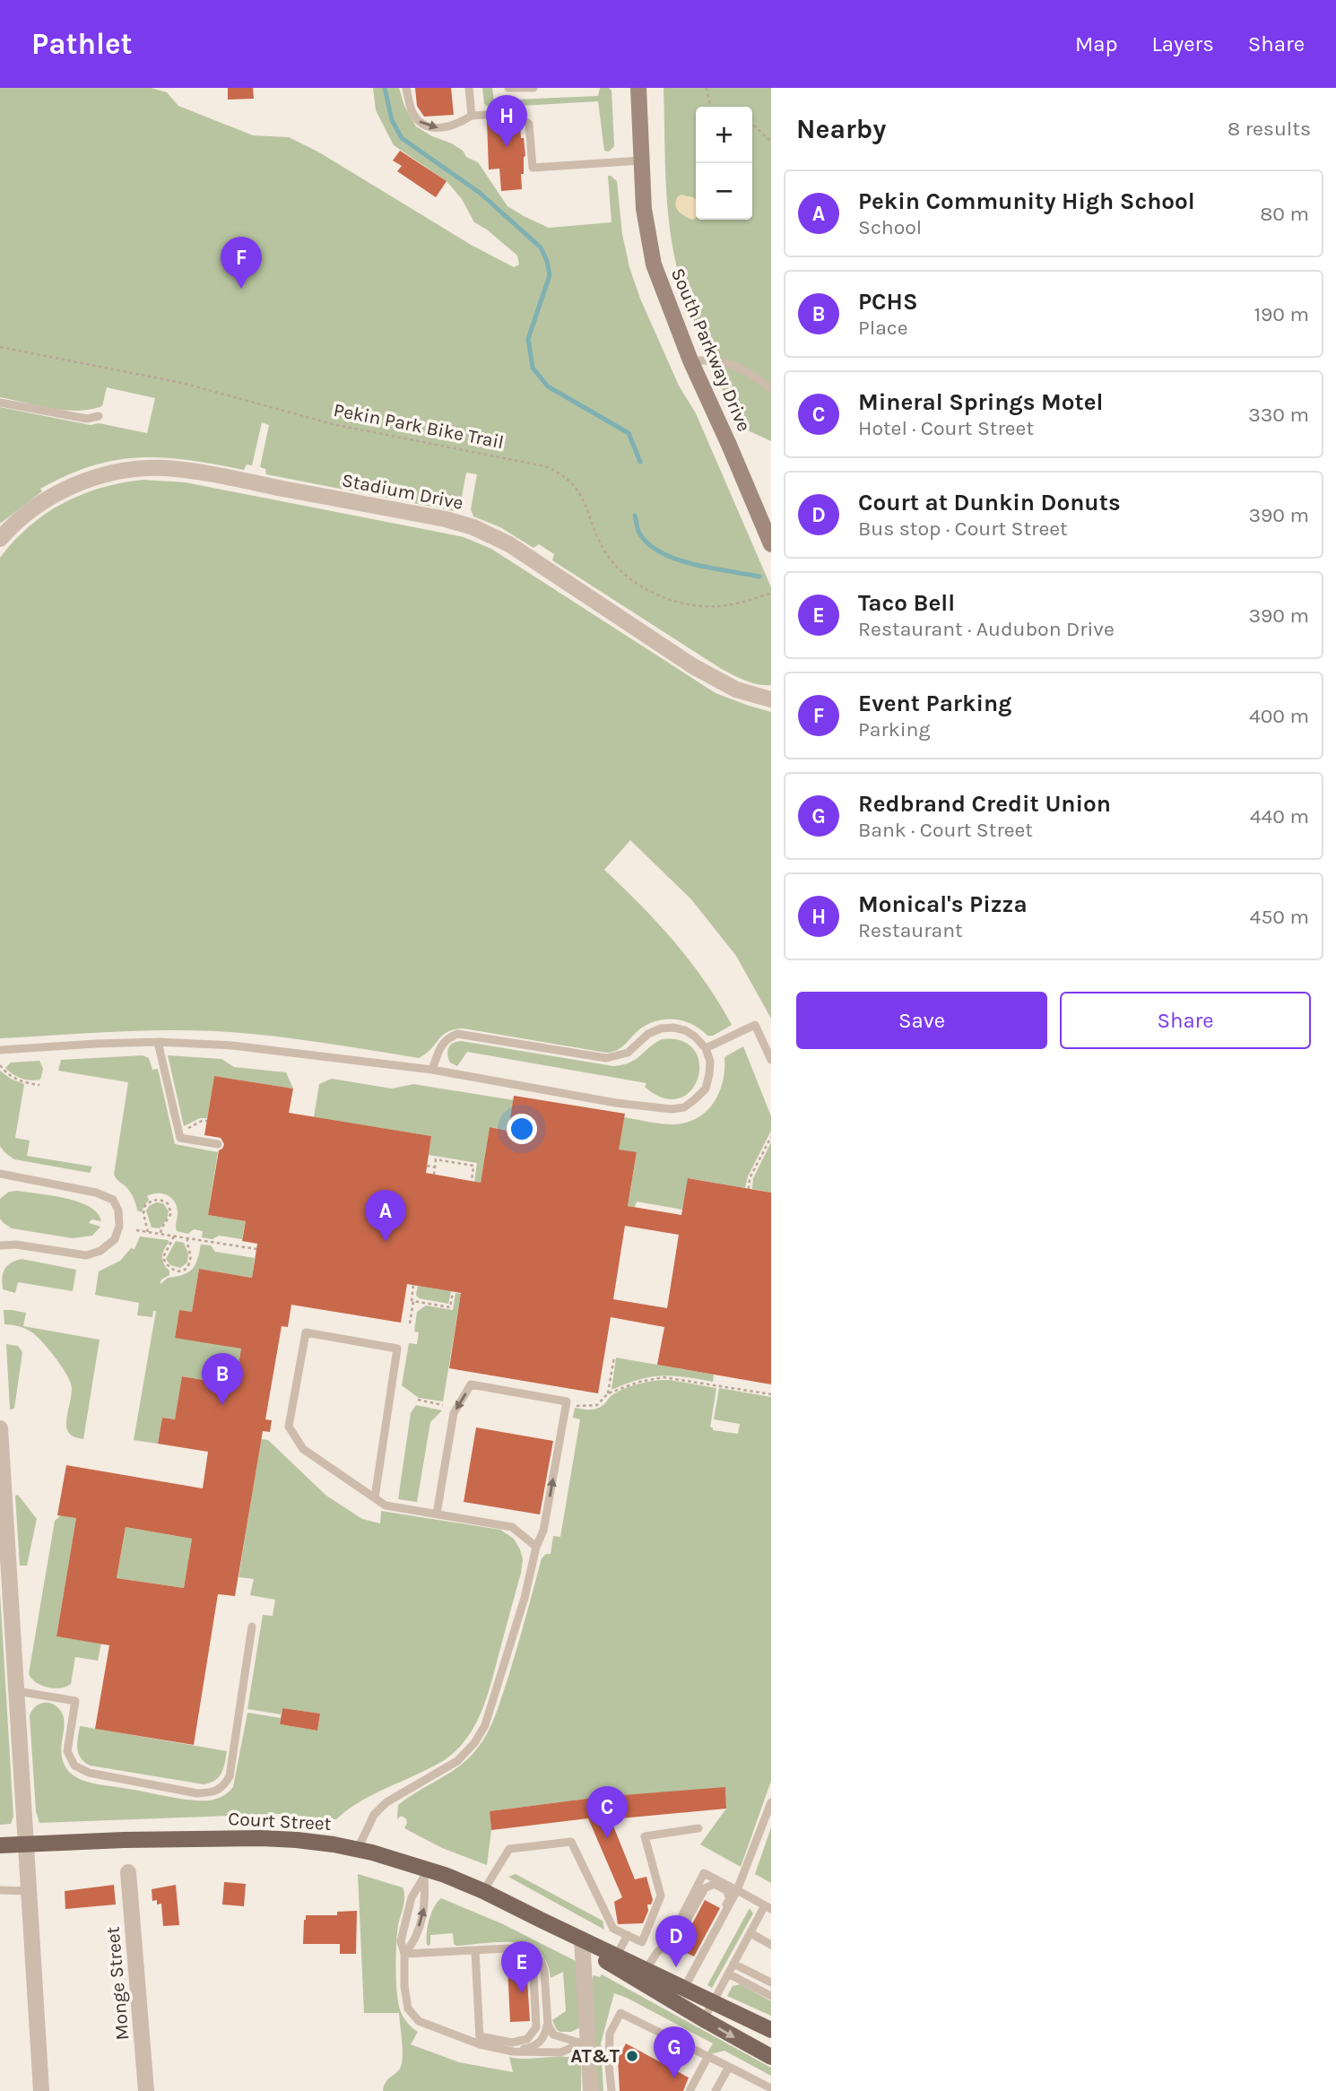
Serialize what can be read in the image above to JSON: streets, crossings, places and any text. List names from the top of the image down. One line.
{"streets":{"main road":["South Parkway Drive","Court Street"],"street":["Stadium Drive","Monge Street"],"path":["Pekin Park Bike Trail"]},"places":["AT&T"],"page":{"header":"Pathlet","nav":["Map","Layers","Share"],"heading":["Nearby","8 results"],"pins":["H","F","A","B","C","D","E","G"],"map_buttons":["+","−"],"list":[{"mark":"A","name":"Pekin Community High School","note":"School","value":"80 m"},{"mark":"B","name":"PCHS","note":"Place","value":"190 m"},{"mark":"C","name":"Mineral Springs Motel","note":"Hotel · Court Street","value":"330 m"},{"mark":"D","name":"Court at Dunkin Donuts","note":"Bus stop · Court Street","value":"390 m"},{"mark":"E","name":"Taco Bell","note":"Restaurant · Audubon Drive","value":"390 m"},{"mark":"F","name":"Event Parking","note":"Parking","value":"400 m"},{"mark":"G","name":"Redbrand Credit Union","note":"Bank · Court Street","value":"440 m"},{"mark":"H","name":"Monical's Pizza","note":"Restaurant","value":"450 m"}],"buttons":["Save","Share"]}}
